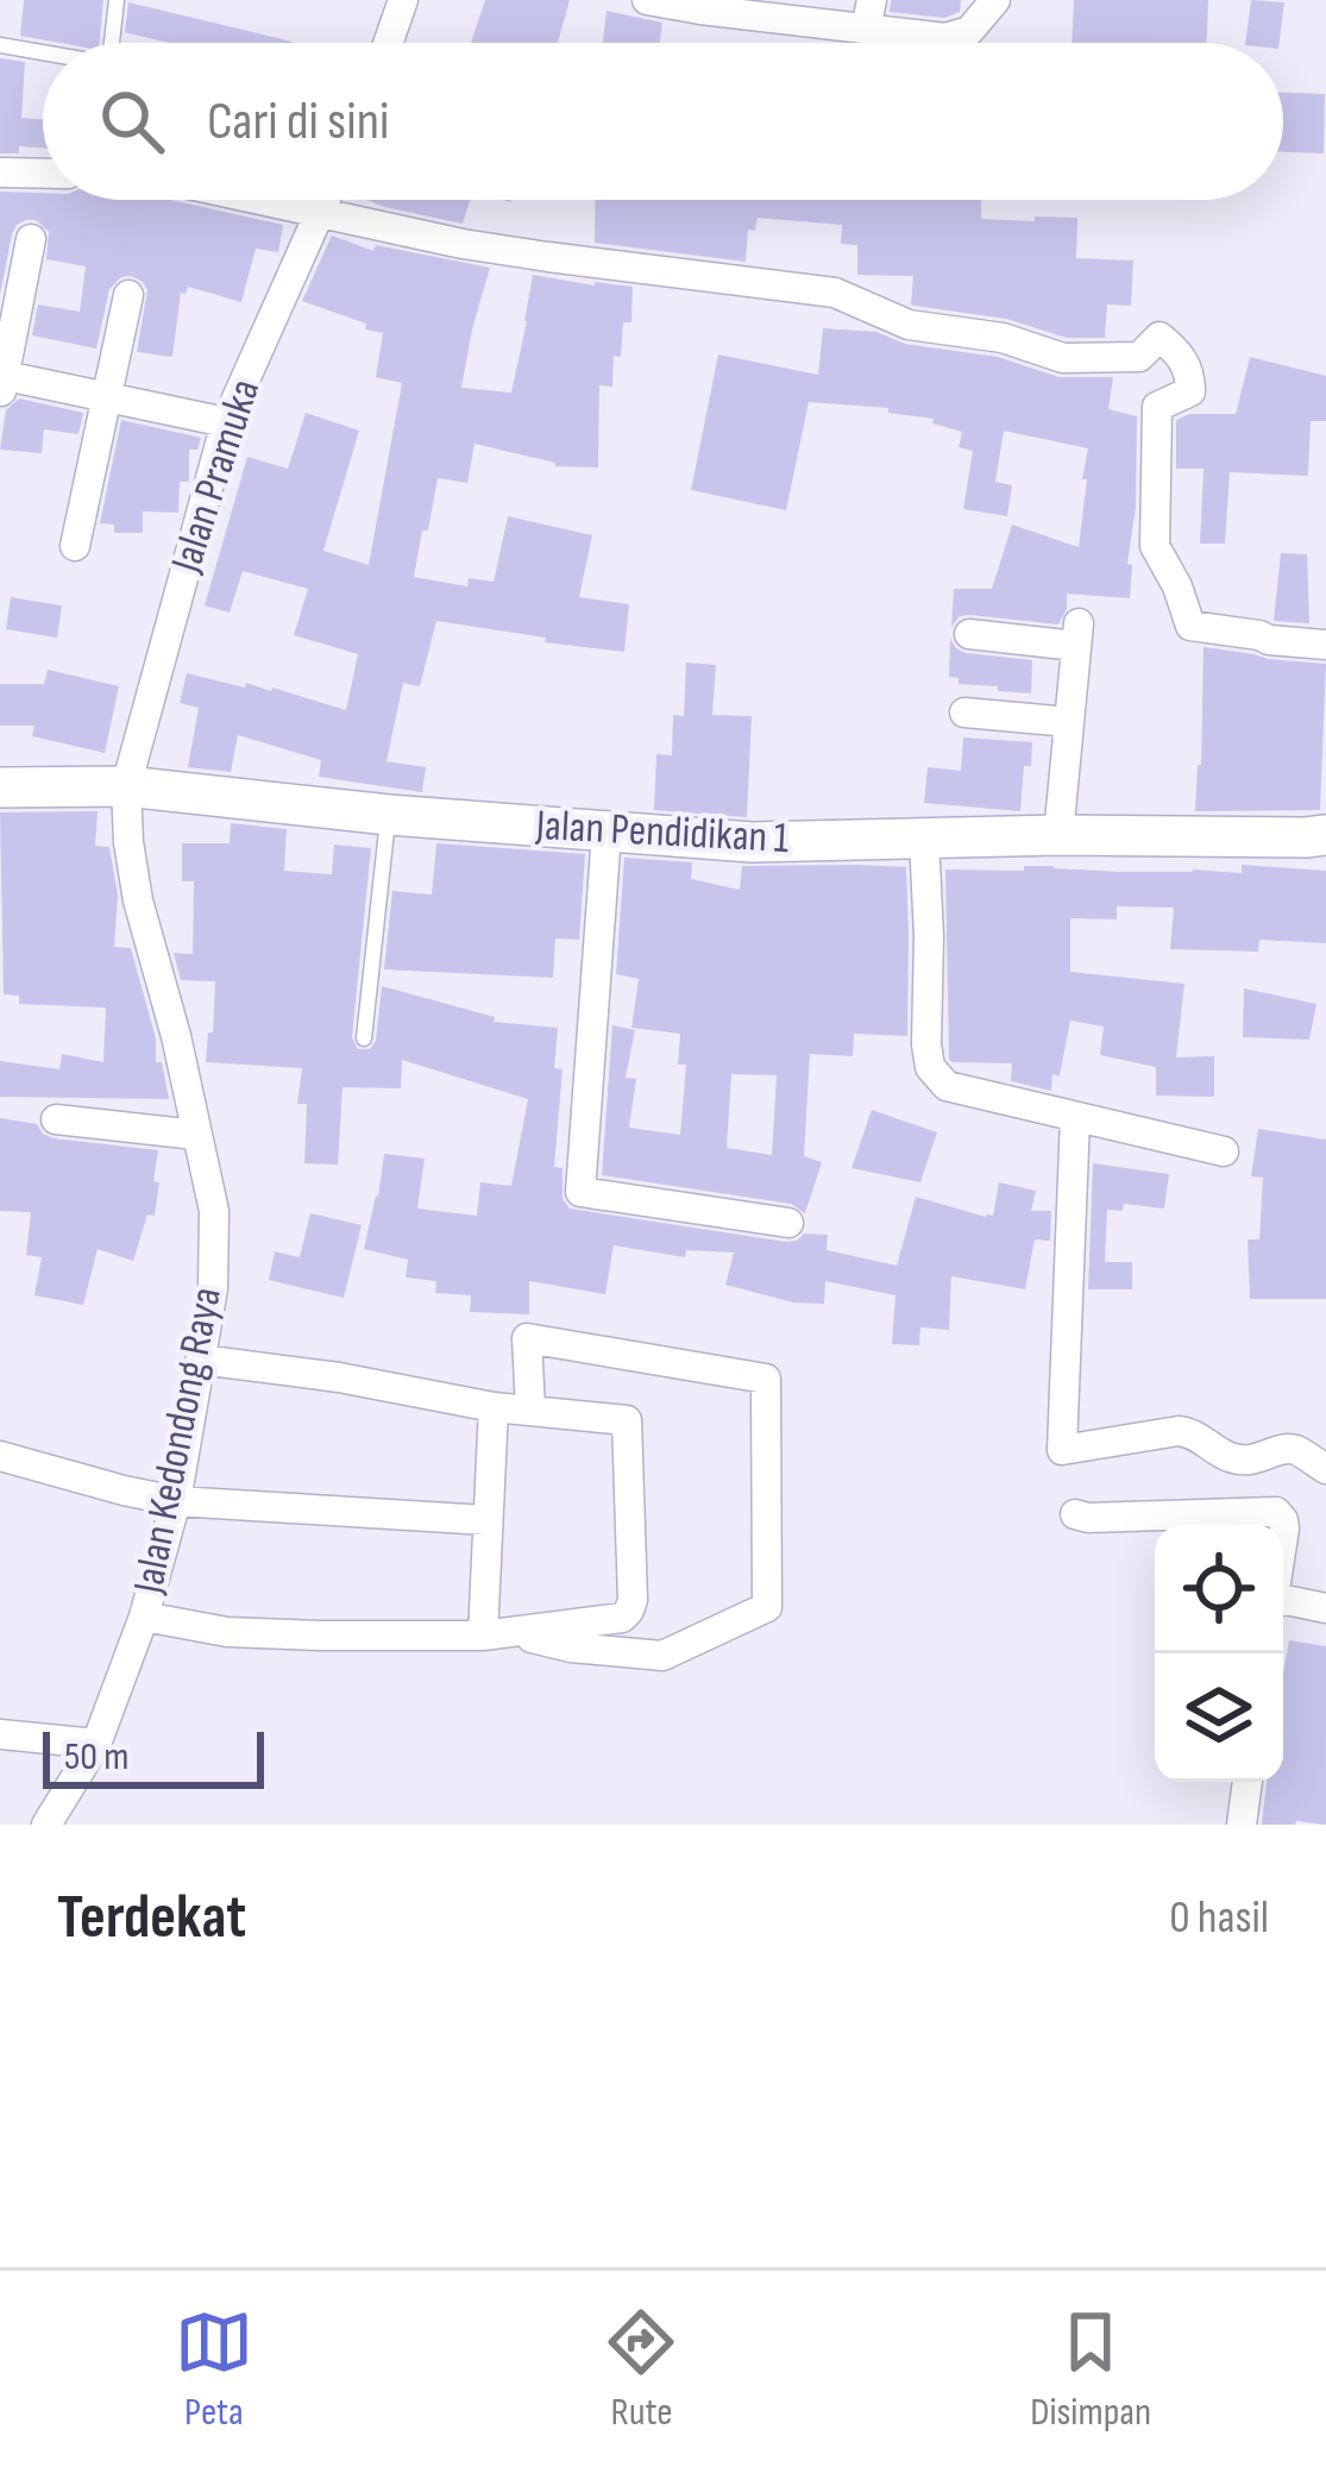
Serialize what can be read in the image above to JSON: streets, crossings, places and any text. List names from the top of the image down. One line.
{"streets":{"street":["Jalan Pramuka","Jalan Pendidikan 1","Jalan Kedondong Raya"]},"crossings":[["Jalan Pramuka","Jalan Pendidikan 1"],["Jalan Pramuka","Jalan Kedondong Raya"],["Jalan Pendidikan 1","Jalan Kedondong Raya"]],"scale_bar":"50 m","page":{"search":"Cari di sini","scale":"50 m","heading":["Terdekat","0 hasil"],"nav":["Peta","Rute","Disimpan"]}}
